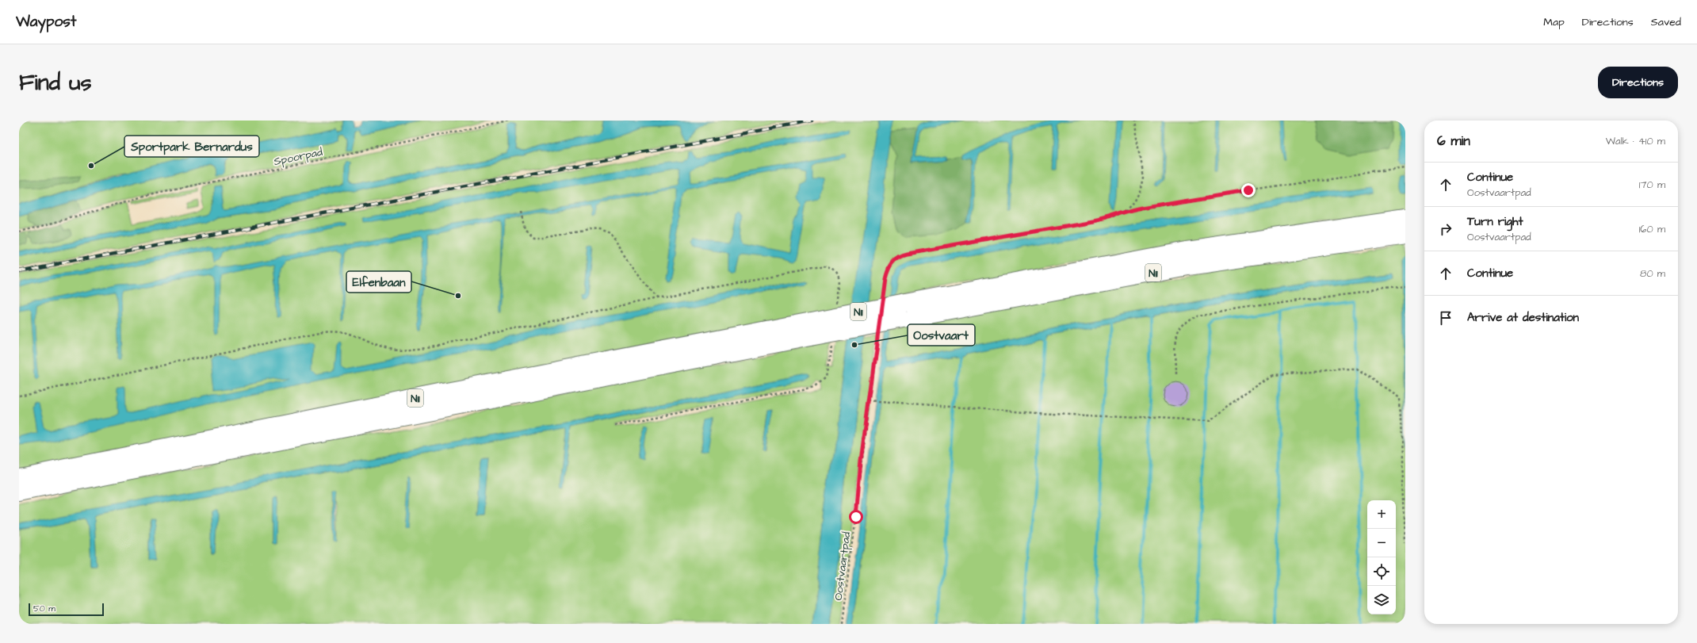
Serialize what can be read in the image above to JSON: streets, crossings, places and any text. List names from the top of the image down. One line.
{"streets":{"highway":["N11"],"path":["Spoorpad","Oostvaartpad"]},"places":["Sportpark Bernardus","Elfenbaan","Oostvaart"],"scale_bar":"50 m","page":{"header":"Waypost","nav":["Map","Directions","Saved"],"buttons":"Directions","title":"Find us","heading":["6 min","Walk · 410 m"],"list":[["Continue","Oostvaartpad","170 m"],["Turn right","Oostvaartpad","160 m"],["Continue","80 m"],"Arrive at destination"],"map_buttons":["+","−"],"scale":"50 m"}}
